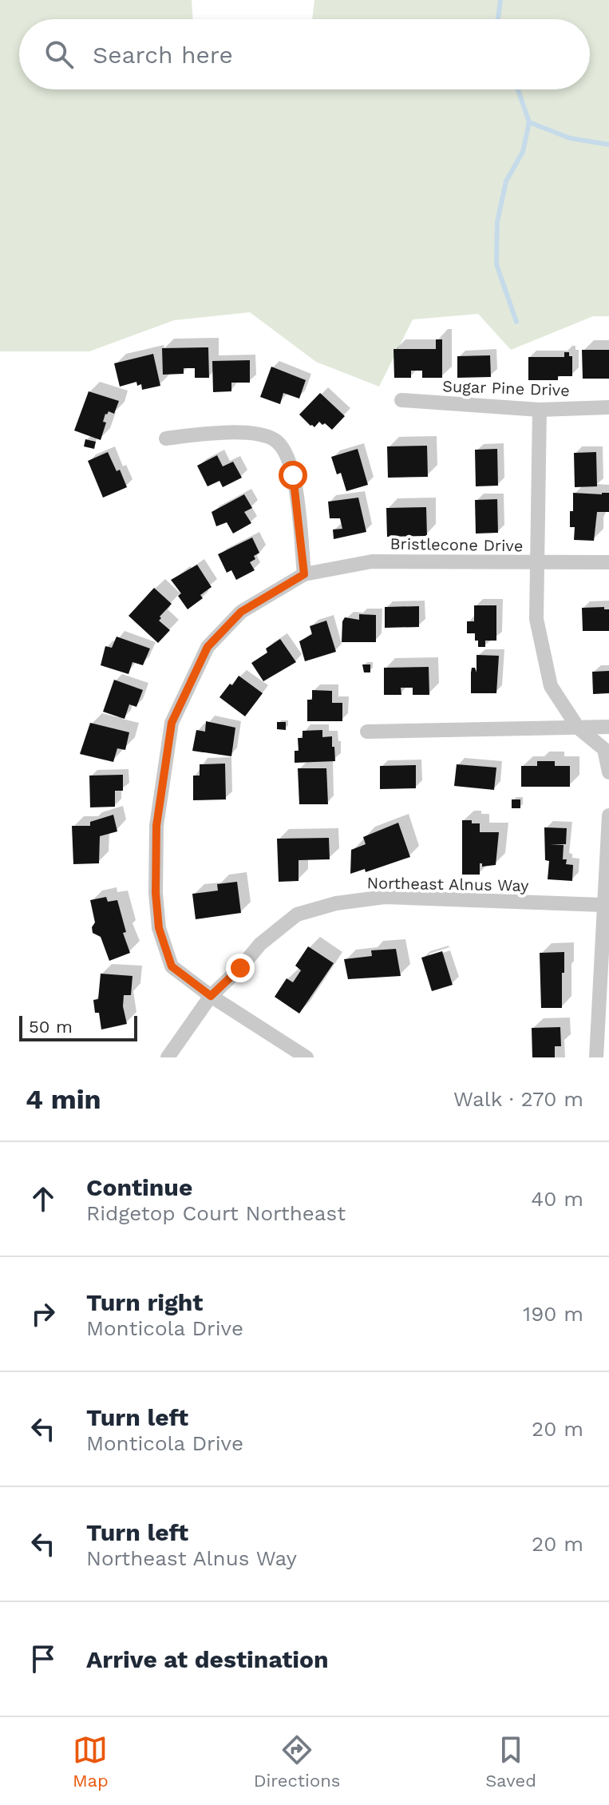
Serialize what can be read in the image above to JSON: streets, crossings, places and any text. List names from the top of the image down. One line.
{"streets":{"street":["Sugar Pine Drive","Bristlecone Drive","Northeast Alnus Way"]},"scale_bar":"50 m","page":{"search":"Search here","scale":"50 m","heading":["4 min","Walk · 270 m"],"list":[["Continue","Ridgetop Court Northeast","40 m"],["Turn right","Monticola Drive","190 m"],["Turn left","Monticola Drive","20 m"],["Turn left","Northeast Alnus Way","20 m"],"Arrive at destination"],"nav":["Map","Directions","Saved"]}}
